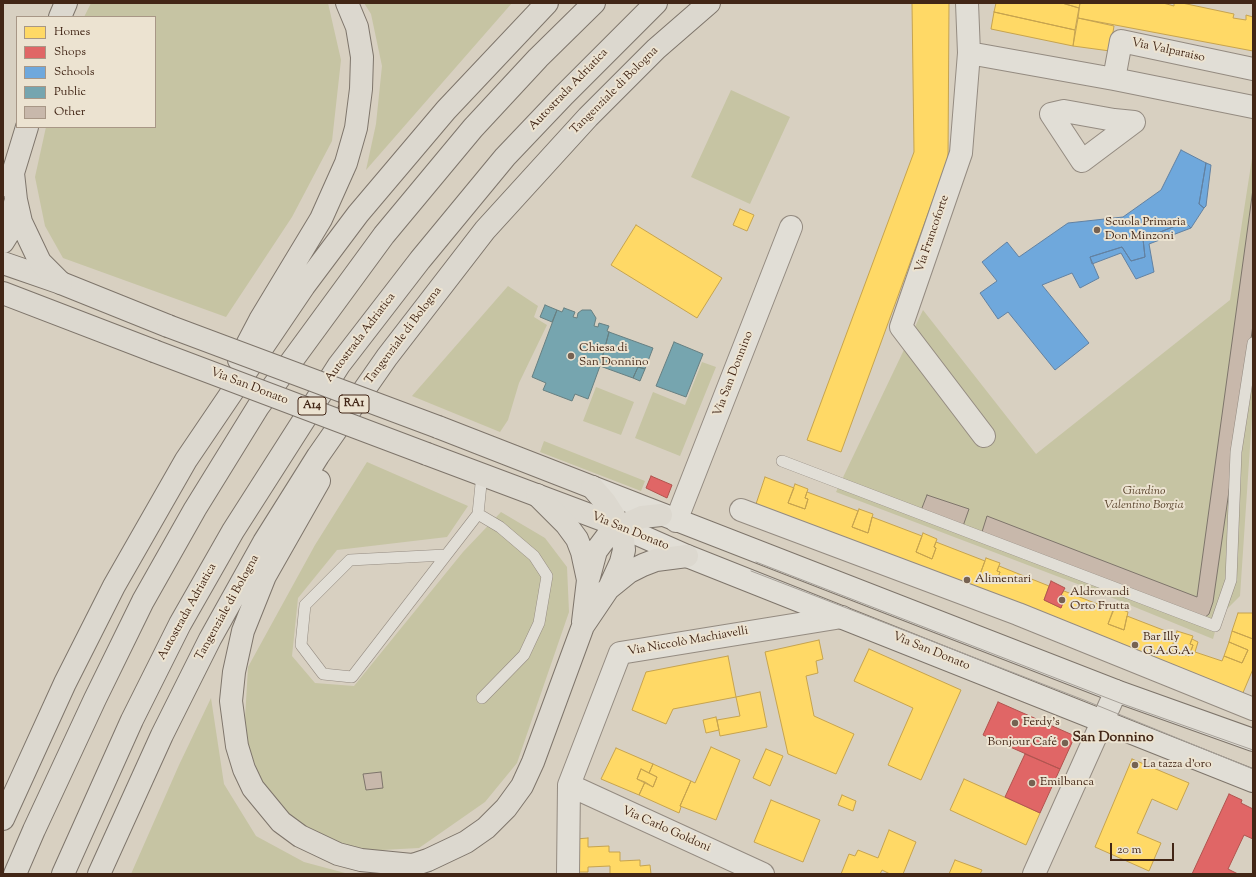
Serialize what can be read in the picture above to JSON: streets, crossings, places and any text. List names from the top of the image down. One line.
{"streets":{"main road":["Autostrada Adriatica","Tangenziale di Bologna","Via San Donato","RA1","A14"],"street":["Via Valparaiso","Via Francoforte","Via San Donnino","Via Niccolò Machiavelli","Via Carlo Goldoni"]},"crossings":[["Via San Donato","Via Niccolò Machiavelli"],["Via Niccolò Machiavelli","Via Carlo Goldoni"]],"districts":["San Donnino"],"parks":["Giardino Valentino Borgia"],"places":["Scuola Primaria Don Minzoni","Chiesa di San Donnino","Alimentari","Aldrovandi Orto Frutta","Bar Illy G.A.G.A.","Ferdy's","Bonjour Café","La tazza d'oro","Emilbanca"],"legend":["Homes","Shops","Schools","Public","Other"],"scale_bar":"20 m"}
